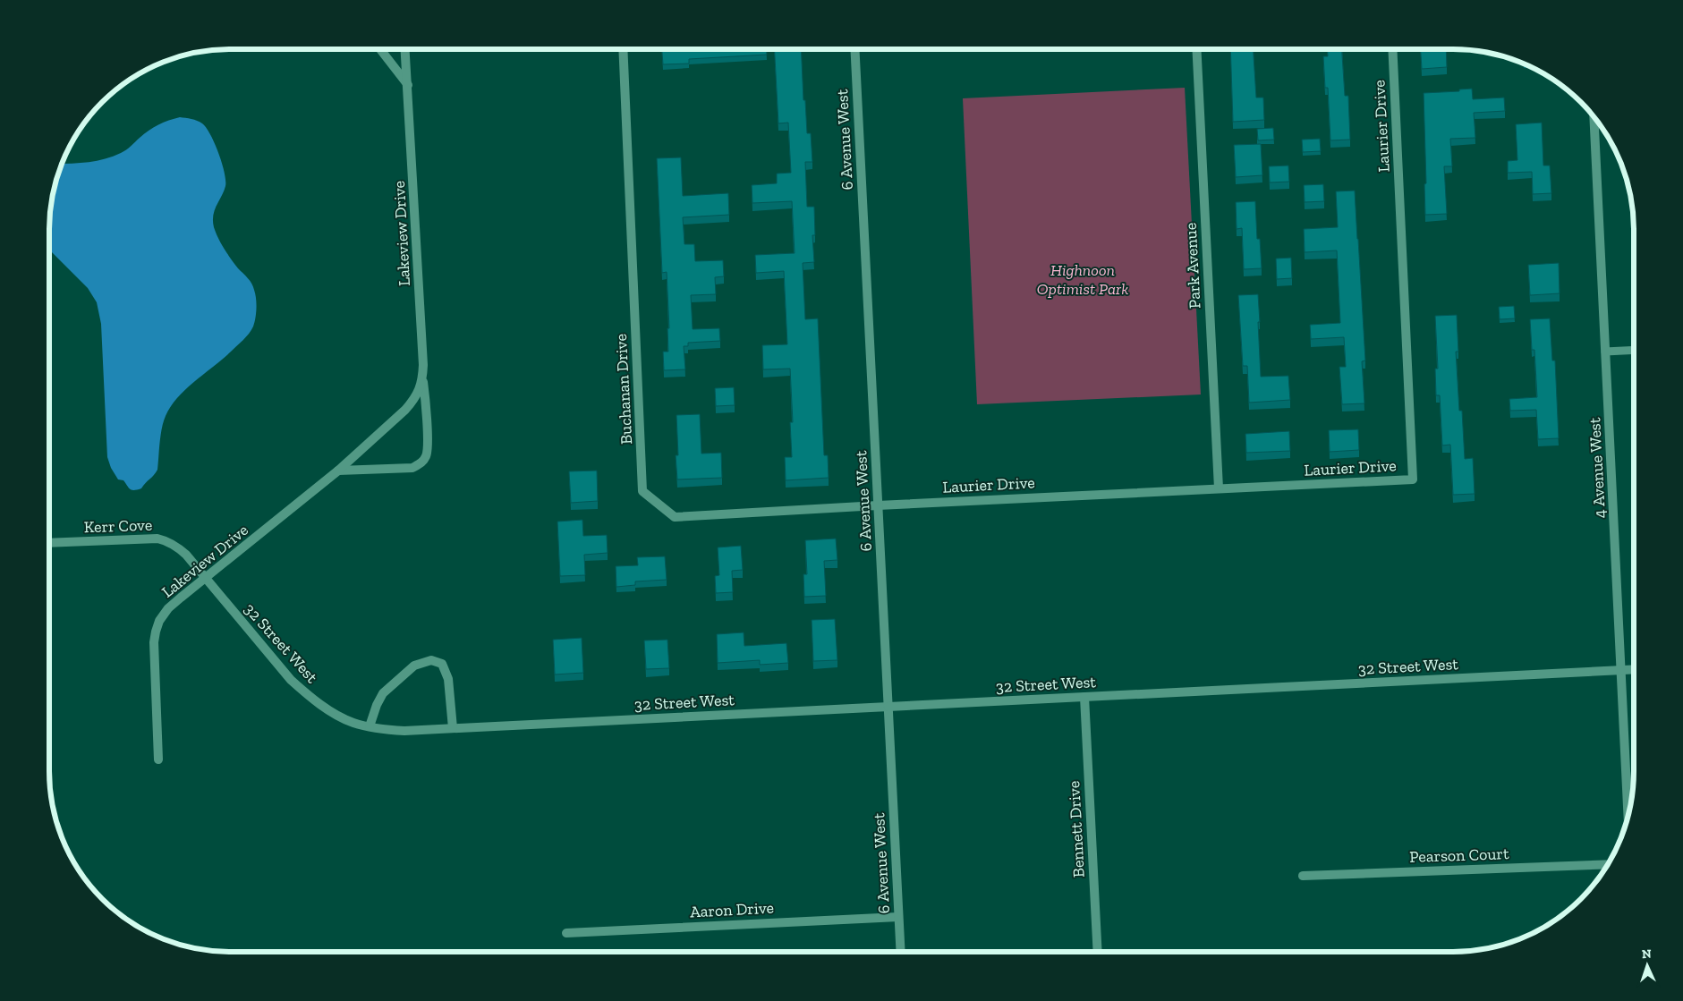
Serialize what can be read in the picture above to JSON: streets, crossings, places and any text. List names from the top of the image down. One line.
{"streets":{"street":["Laurier Drive","6 Avenue West","Lakeview Drive","Park Avenue","Buchanan Drive","4 Avenue West","Kerr Cove","32 Street West","Bennett Drive","Pearson Court","Aaron Drive"]},"crossings":[["Laurier Drive","6 Avenue West"],["Laurier Drive","Park Avenue"],["Laurier Drive","Buchanan Drive"],["6 Avenue West","Buchanan Drive"],["6 Avenue West","32 Street West"],["6 Avenue West","Aaron Drive"],["Lakeview Drive","Kerr Cove"],["Lakeview Drive","32 Street West"],["4 Avenue West","32 Street West"],["Kerr Cove","32 Street West"],["32 Street West","Bennett Drive"]],"parks":["Highnoon Optimist Park"],"north":"top"}
